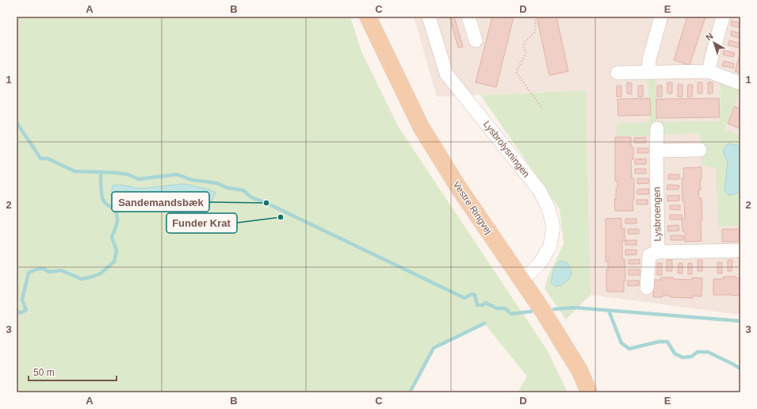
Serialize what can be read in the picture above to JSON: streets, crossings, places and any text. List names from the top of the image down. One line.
{"streets":{"main road":["Vestre Ringvej"],"street":["Lysbrolysningen","Lysbroengen"]},"crossings":[["Lysbrolysningen","Vestre Ringvej"]],"places":["Sandemandsbæk","Funder Krat"],"scale_bar":"50 m","north":"top left","grid":{"columns":["A","B","C","D","E"],"rows":["1","2","3"]}}
